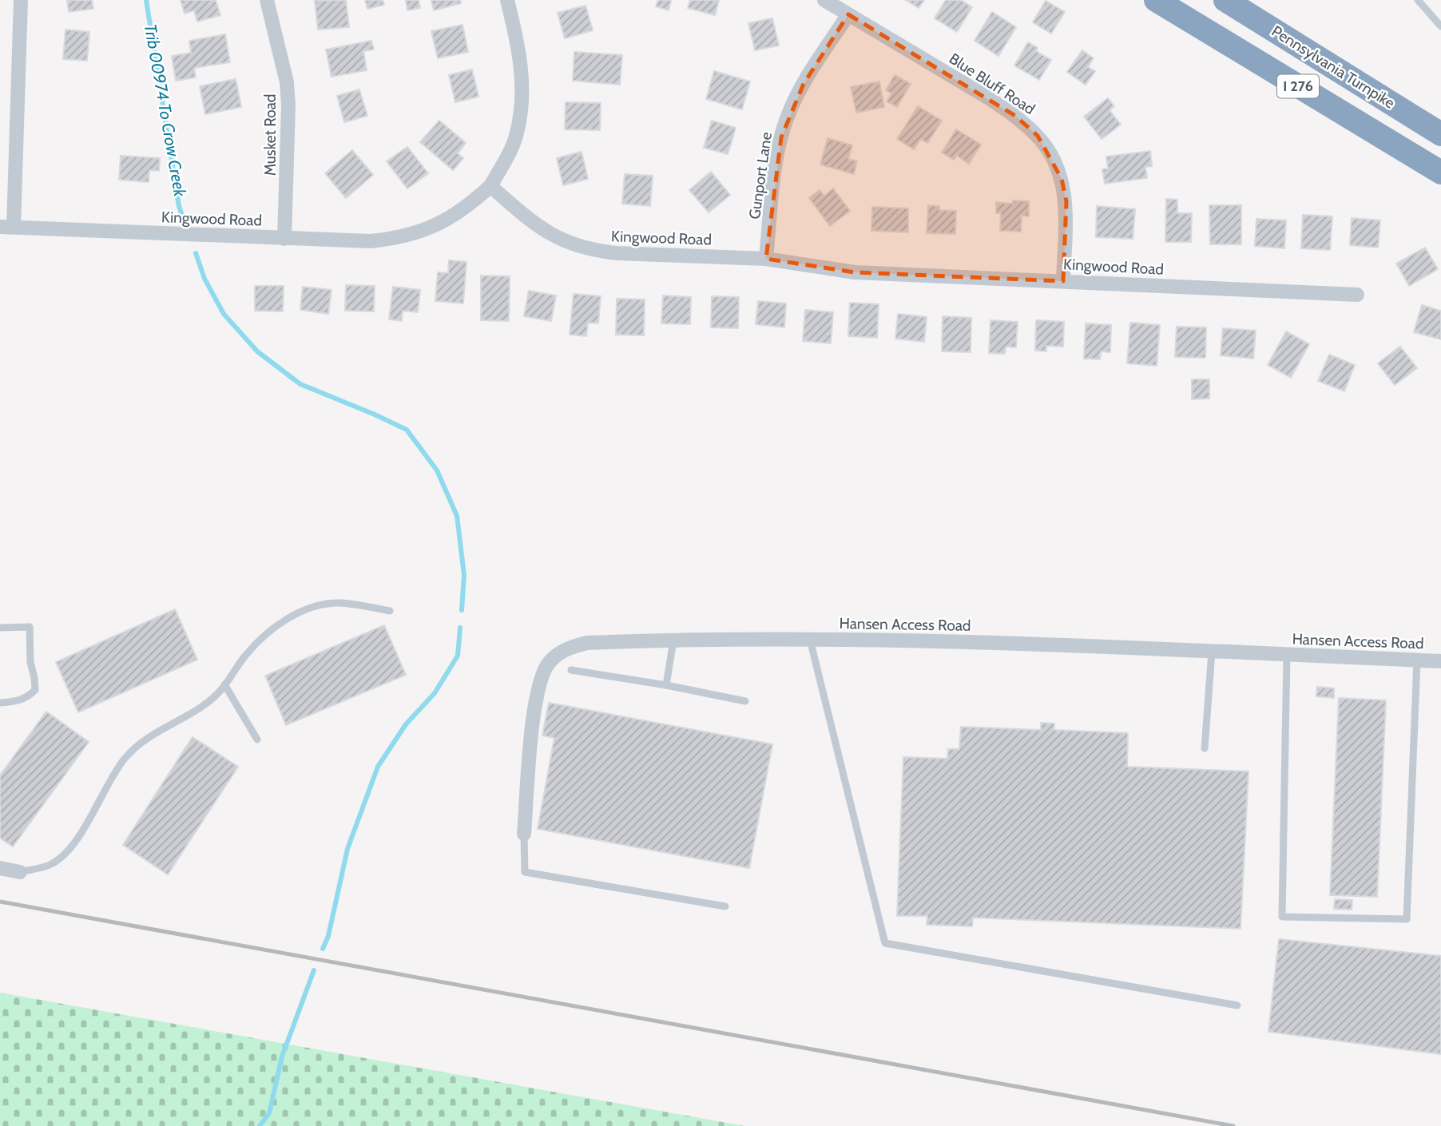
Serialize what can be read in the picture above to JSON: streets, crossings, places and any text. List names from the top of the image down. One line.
{"streets":{"highway":["Pennsylvania Turnpike","I 276"],"street":["Blue Bluff Road","Musket Road","Gunport Lane","Kingwood Road","Hansen Access Road"]},"crossings":[["Blue Bluff Road","Gunport Lane"],["Blue Bluff Road","Kingwood Road"],["Musket Road","Kingwood Road"],["Gunport Lane","Kingwood Road"]],"water":["Trib 00974 To Crow Creek"]}
